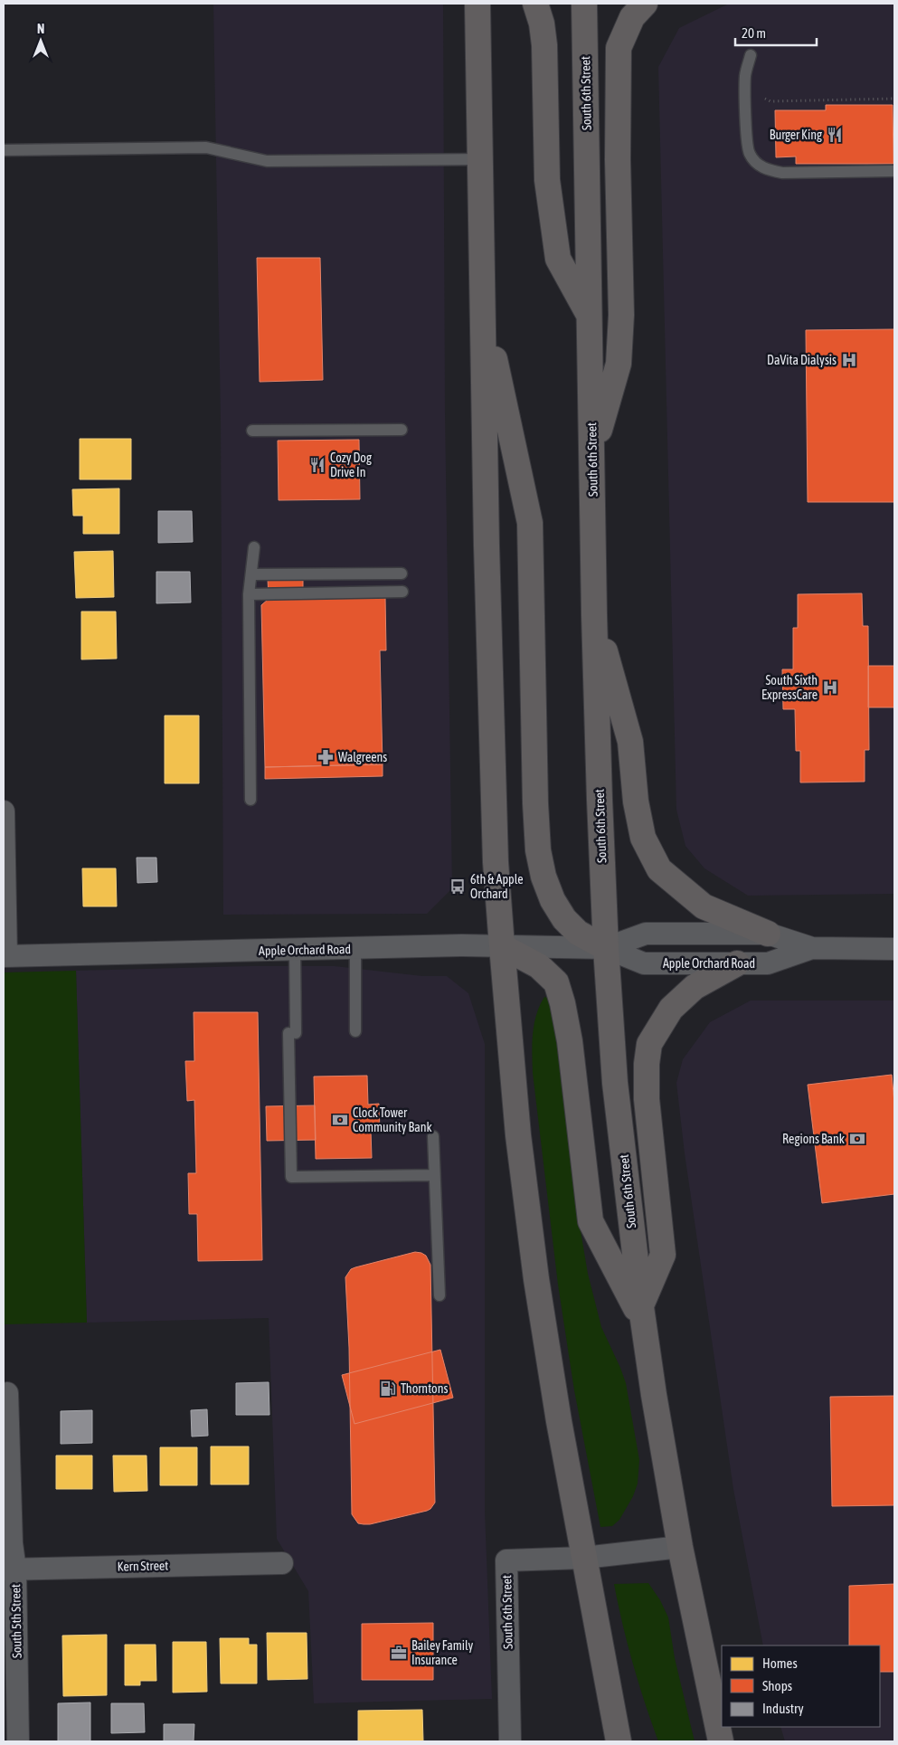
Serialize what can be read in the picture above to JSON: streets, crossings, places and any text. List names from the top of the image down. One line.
{"streets":{"main road":["South 6th Street"],"street":["Apple Orchard Road","Kern Street","South 5th Street"]},"crossings":[["South 6th Street","Apple Orchard Road"],["Kern Street","South 5th Street"]],"places":{"restaurant":["Burger King","Cozy Dog Drive In"],"hospital":["DaVita Dialysis","South Sixth ExpressCare"],"pharmacy":["Walgreens"],"bus stop":["6th & Apple Orchard"],"bank":["Clock Tower Community Bank","Regions Bank"],"fuel station":["Thorntons"],"office":["Bailey Family Insurance"]},"legend":["Homes","Shops","Industry"],"scale_bar":"20 m","north":"top"}
